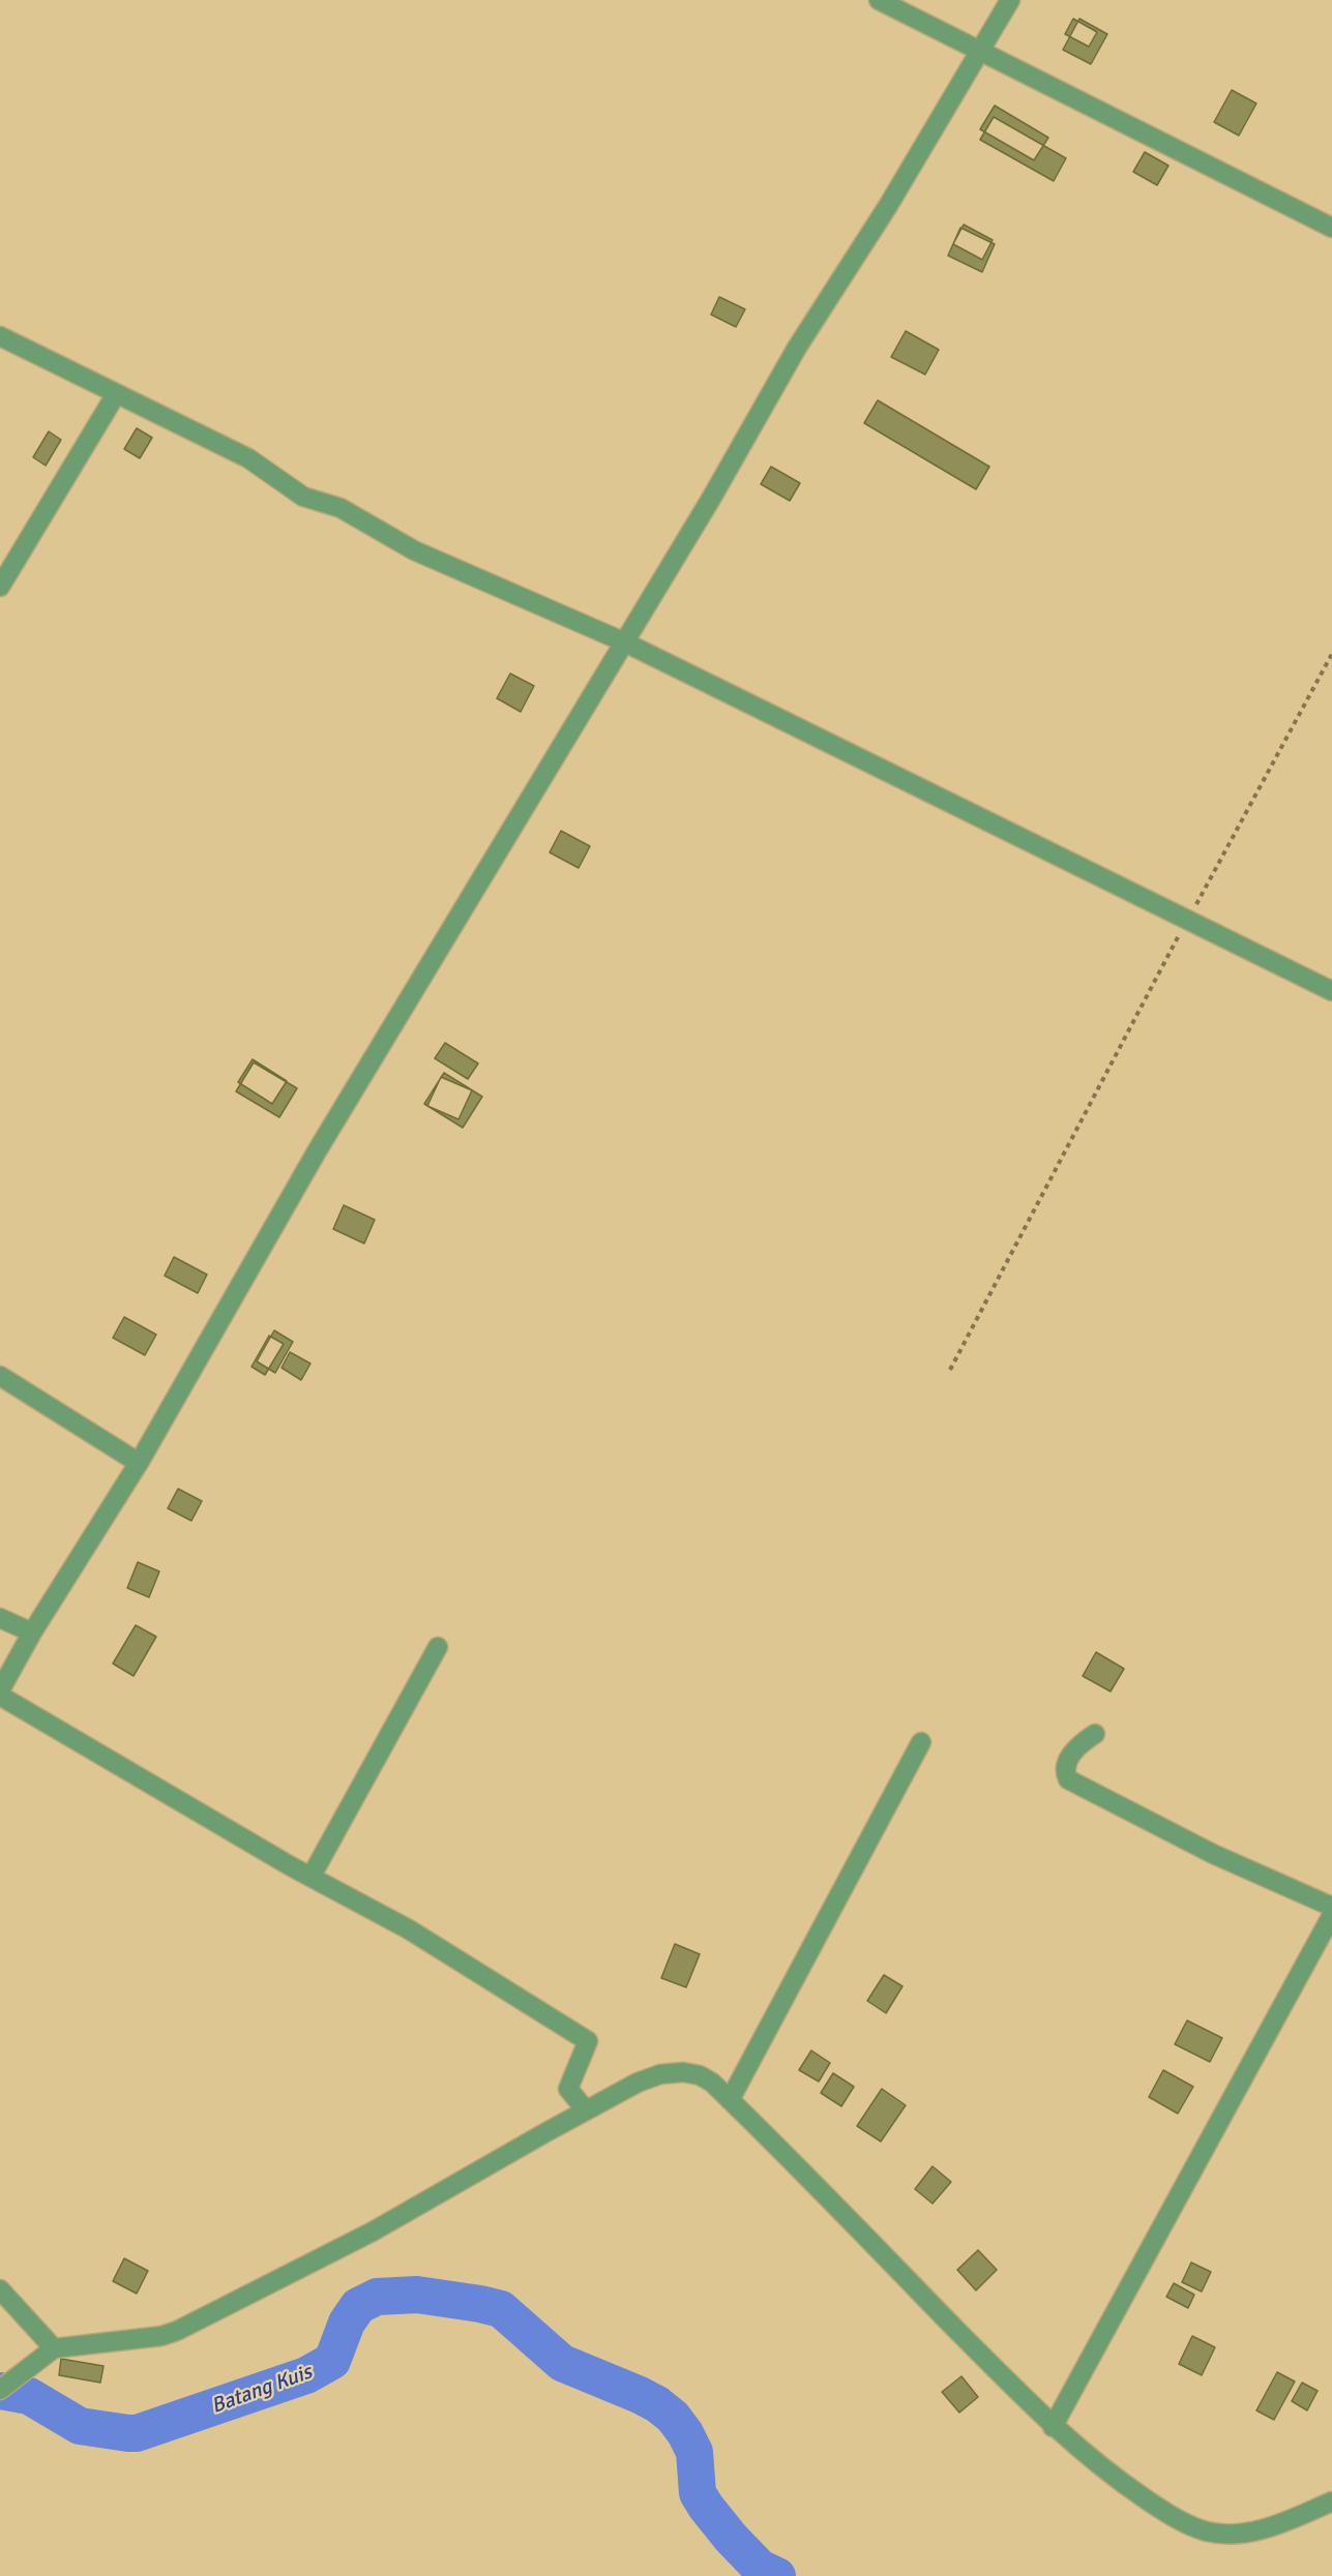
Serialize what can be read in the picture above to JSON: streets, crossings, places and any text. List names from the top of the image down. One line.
{"water":["Batang Kuis"]}
